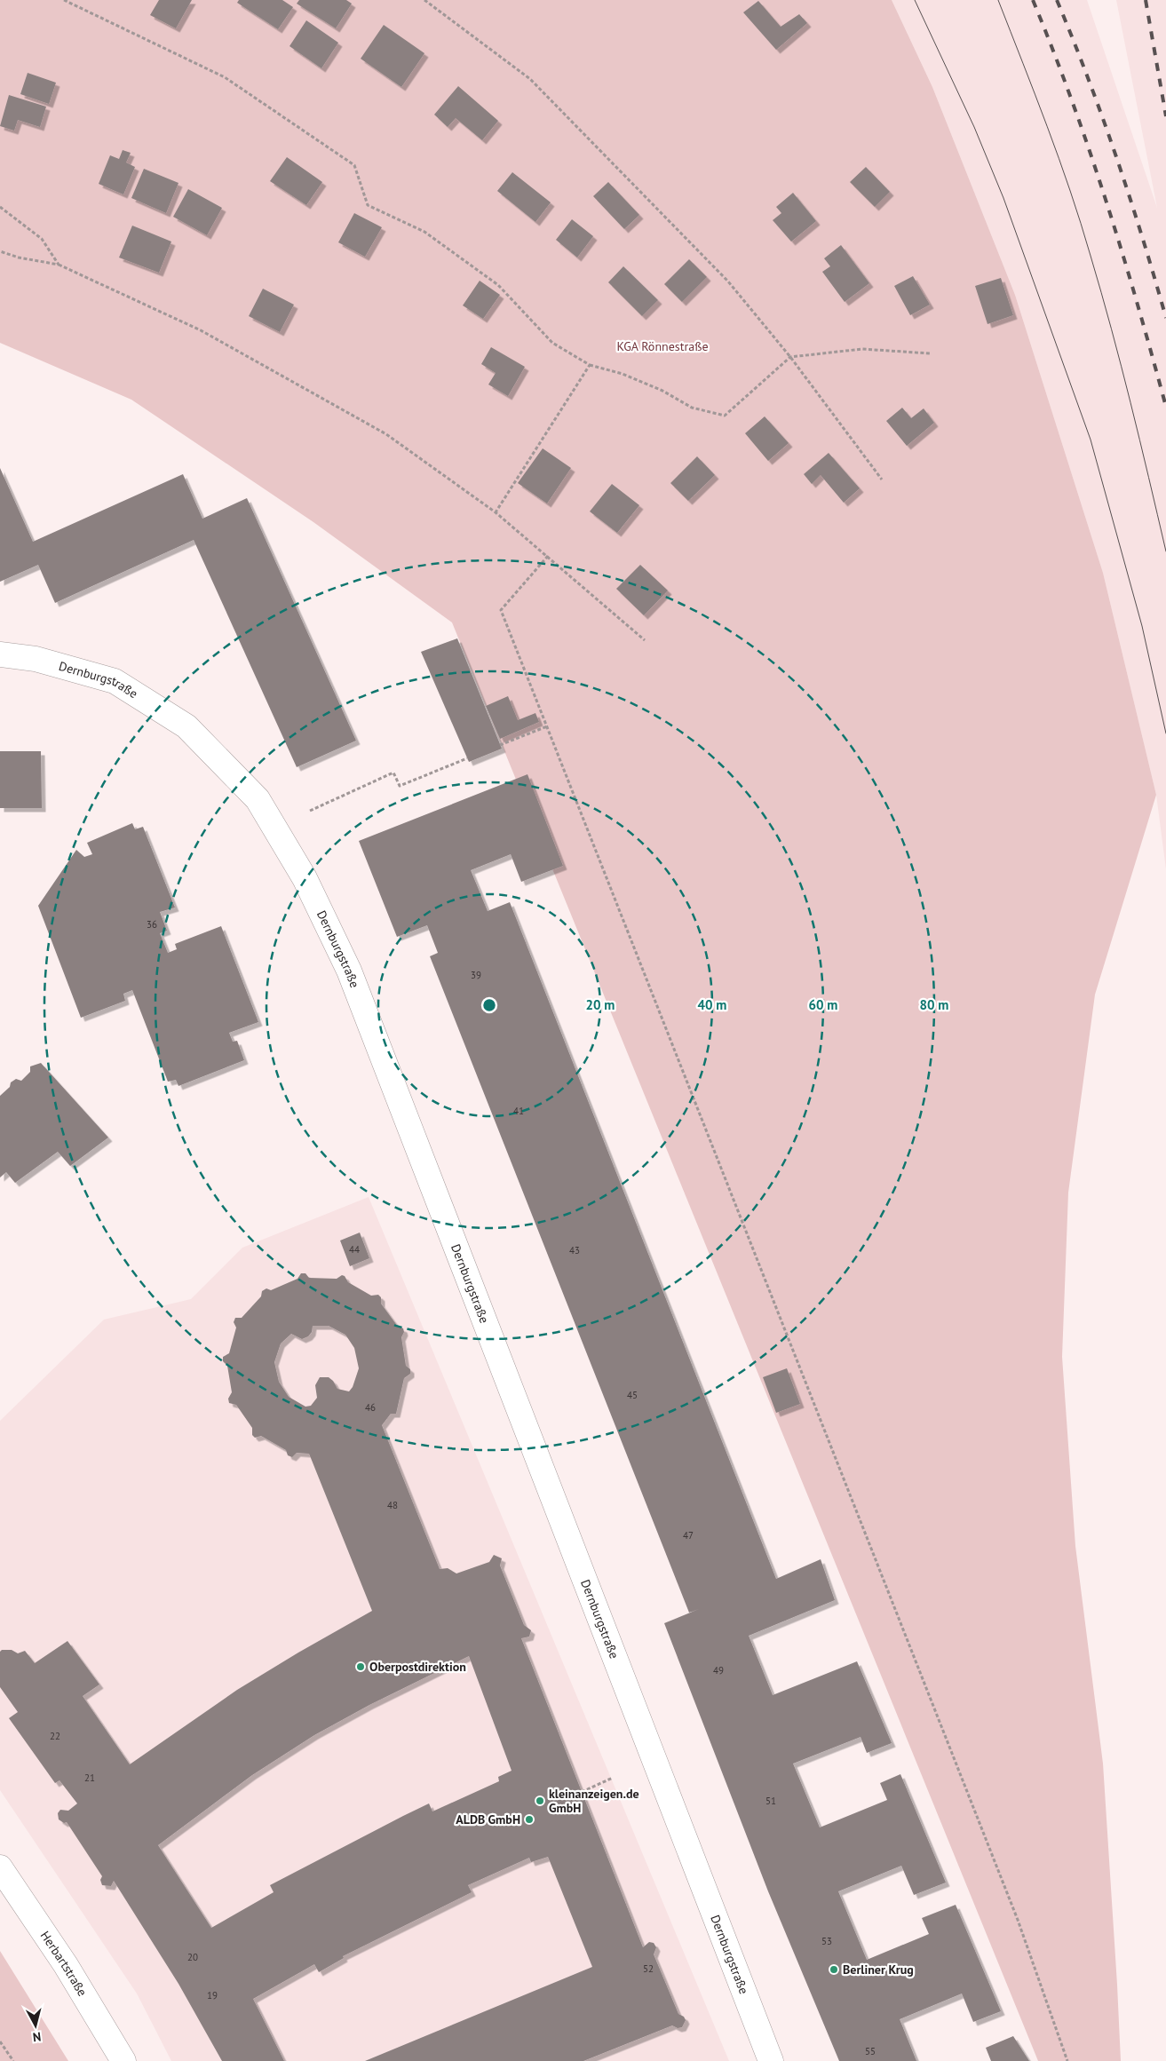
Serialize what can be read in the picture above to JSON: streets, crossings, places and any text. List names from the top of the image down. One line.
{"streets":{"street":["Dernburgstraße","Herbartstraße"]},"parks":["KGA Rönnestraße"],"places":["Oberpostdirektion","kleinanzeigen.de GmbH","ALDB GmbH","Berliner Krug"],"house_numbers":["36","39","41","44","43","45","46","48","47","49","22","21","51","53","20","52","19","55"],"north":"bottom","rings":["20 m","40 m","60 m","80 m"]}
